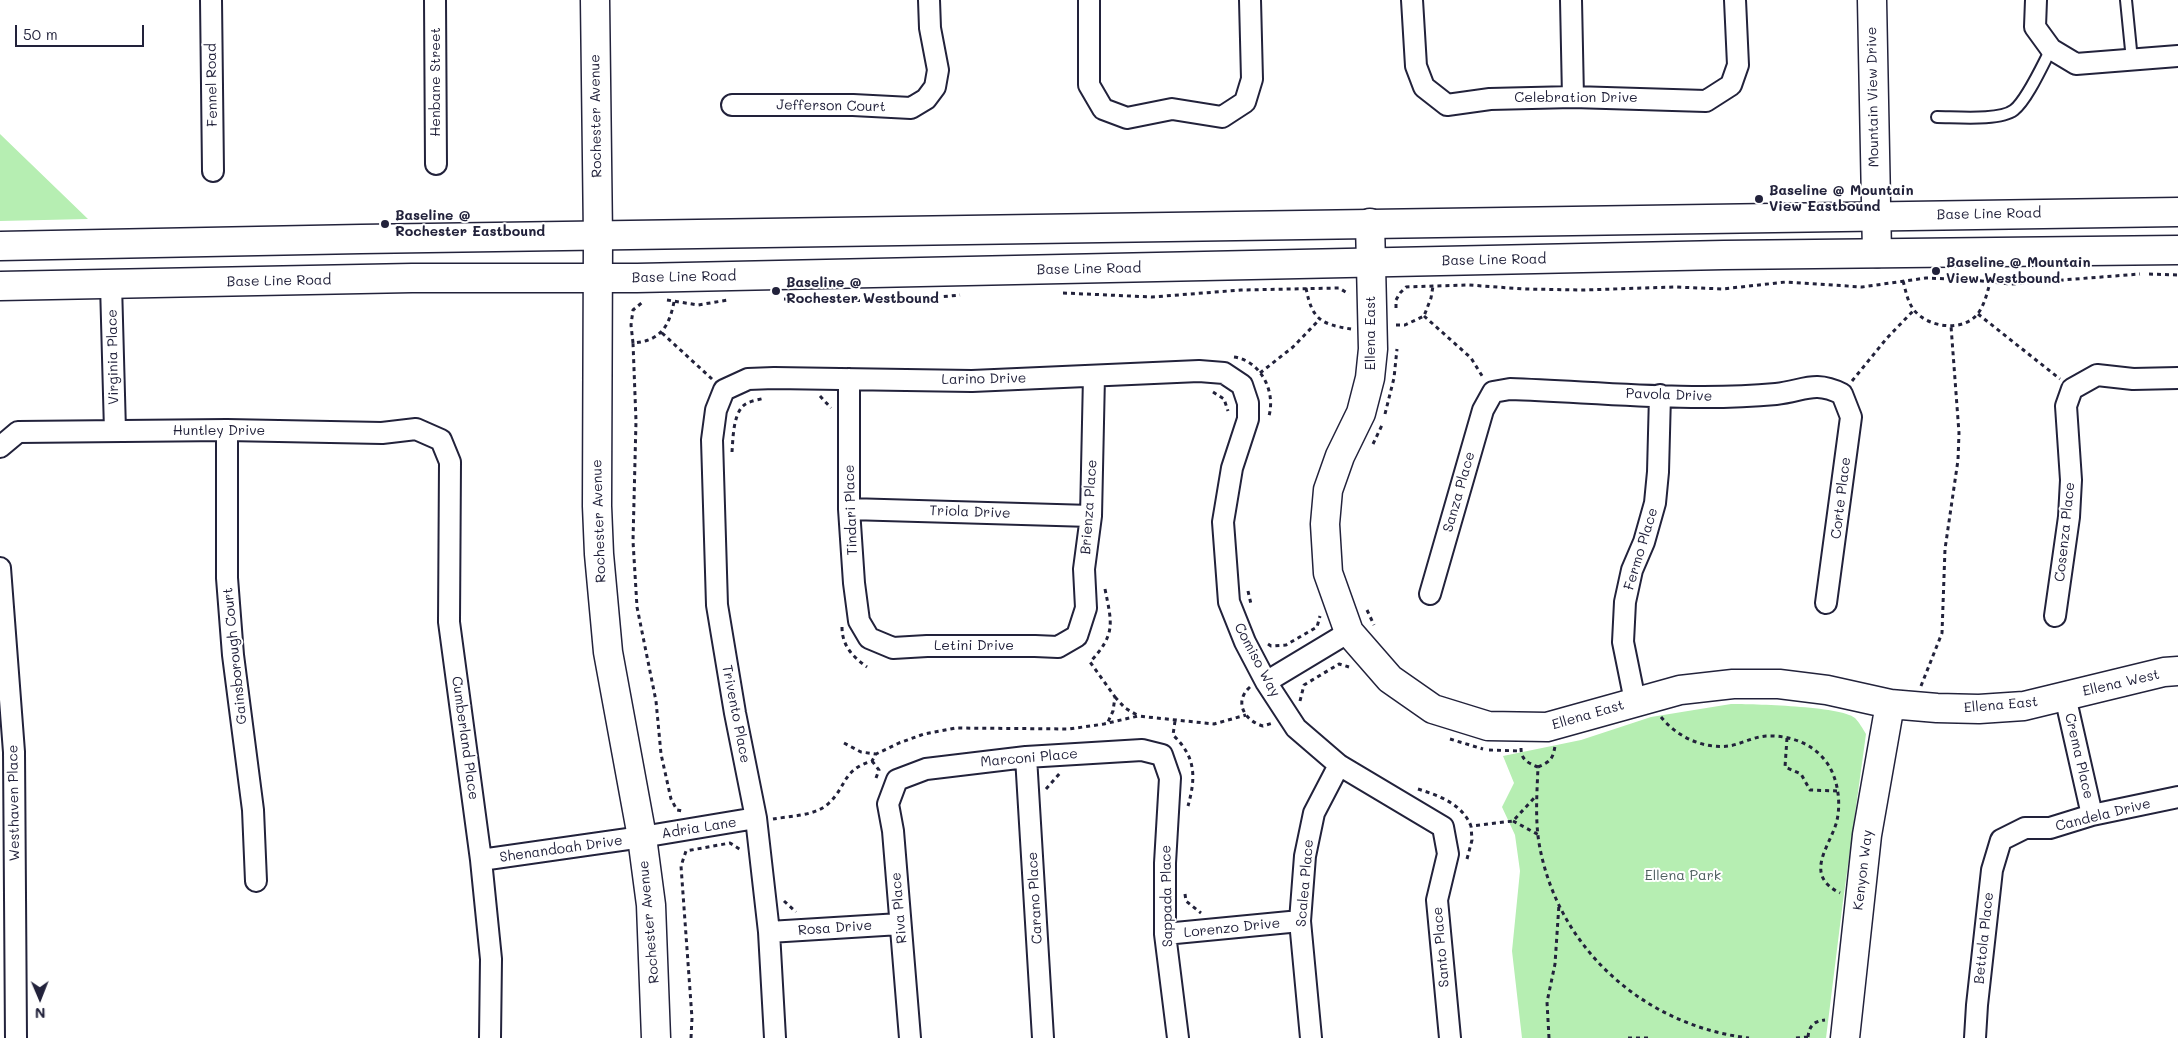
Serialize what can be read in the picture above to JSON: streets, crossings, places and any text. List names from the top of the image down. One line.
{"streets":{"main road":["Mountain View Drive","Rochester Avenue","Base Line Road","Ellena East","Ellena West","Kenyon Way"],"street":["Henbane Street","Fennel Road","Celebration Drive","Jefferson Court","Virginia Place","Larino Drive","Pavola Drive","Huntley Drive","Sanza Place","Corte Place","Brienza Place","Tindari Place","Triola Drive","Cosenza Place","Fermo Place","Letini Drive","Gainsborough Court","Comiso Way","Trivento Place","Cumberland Place","Crema Place","Marconi Place","Westhaven Place","Candela Drive","Adria Lane","Shenandoah Drive","Scalea Place","Sappada Place","Carano Place","Riva Place","Rosa Drive","Lorenzo Drive","Bettola Place","Santo Place"]},"crossings":[["Mountain View Drive","Base Line Road"],["Rochester Avenue","Base Line Road"],["Rochester Avenue","Adria Lane"],["Rochester Avenue","Shenandoah Drive"],["Base Line Road","Ellena East"],["Base Line Road","Virginia Place"],["Ellena East","Fermo Place"],["Ellena East","Ellena West"],["Ellena East","Crema Place"],["Ellena East","Kenyon Way"],["Virginia Place","Huntley Drive"],["Larino Drive","Brienza Place"],["Larino Drive","Tindari Place"],["Larino Drive","Comiso Way"],["Larino Drive","Trivento Place"],["Pavola Drive","Sanza Place"],["Pavola Drive","Corte Place"],["Pavola Drive","Fermo Place"],["Huntley Drive","Gainsborough Court"],["Huntley Drive","Cumberland Place"],["Brienza Place","Triola Drive"],["Brienza Place","Letini Drive"],["Tindari Place","Triola Drive"],["Tindari Place","Letini Drive"],["Comiso Way","Scalea Place"],["Comiso Way","Santo Place"],["Ellena West","Crema Place"],["Trivento Place","Adria Lane"],["Trivento Place","Rosa Drive"],["Cumberland Place","Shenandoah Drive"],["Crema Place","Candela Drive"],["Marconi Place","Sappada Place"],["Marconi Place","Carano Place"],["Marconi Place","Riva Place"],["Candela Drive","Bettola Place"],["Adria Lane","Shenandoah Drive"],["Scalea Place","Lorenzo Drive"],["Sappada Place","Lorenzo Drive"],["Riva Place","Rosa Drive"]],"parks":["Ellena Park"],"places":["Baseline @ Mountain View Eastbound","Baseline @ Rochester Eastbound","Baseline @ Mountain View Westbound","Baseline @ Rochester Westbound"],"scale_bar":"50 m","north":"bottom"}
